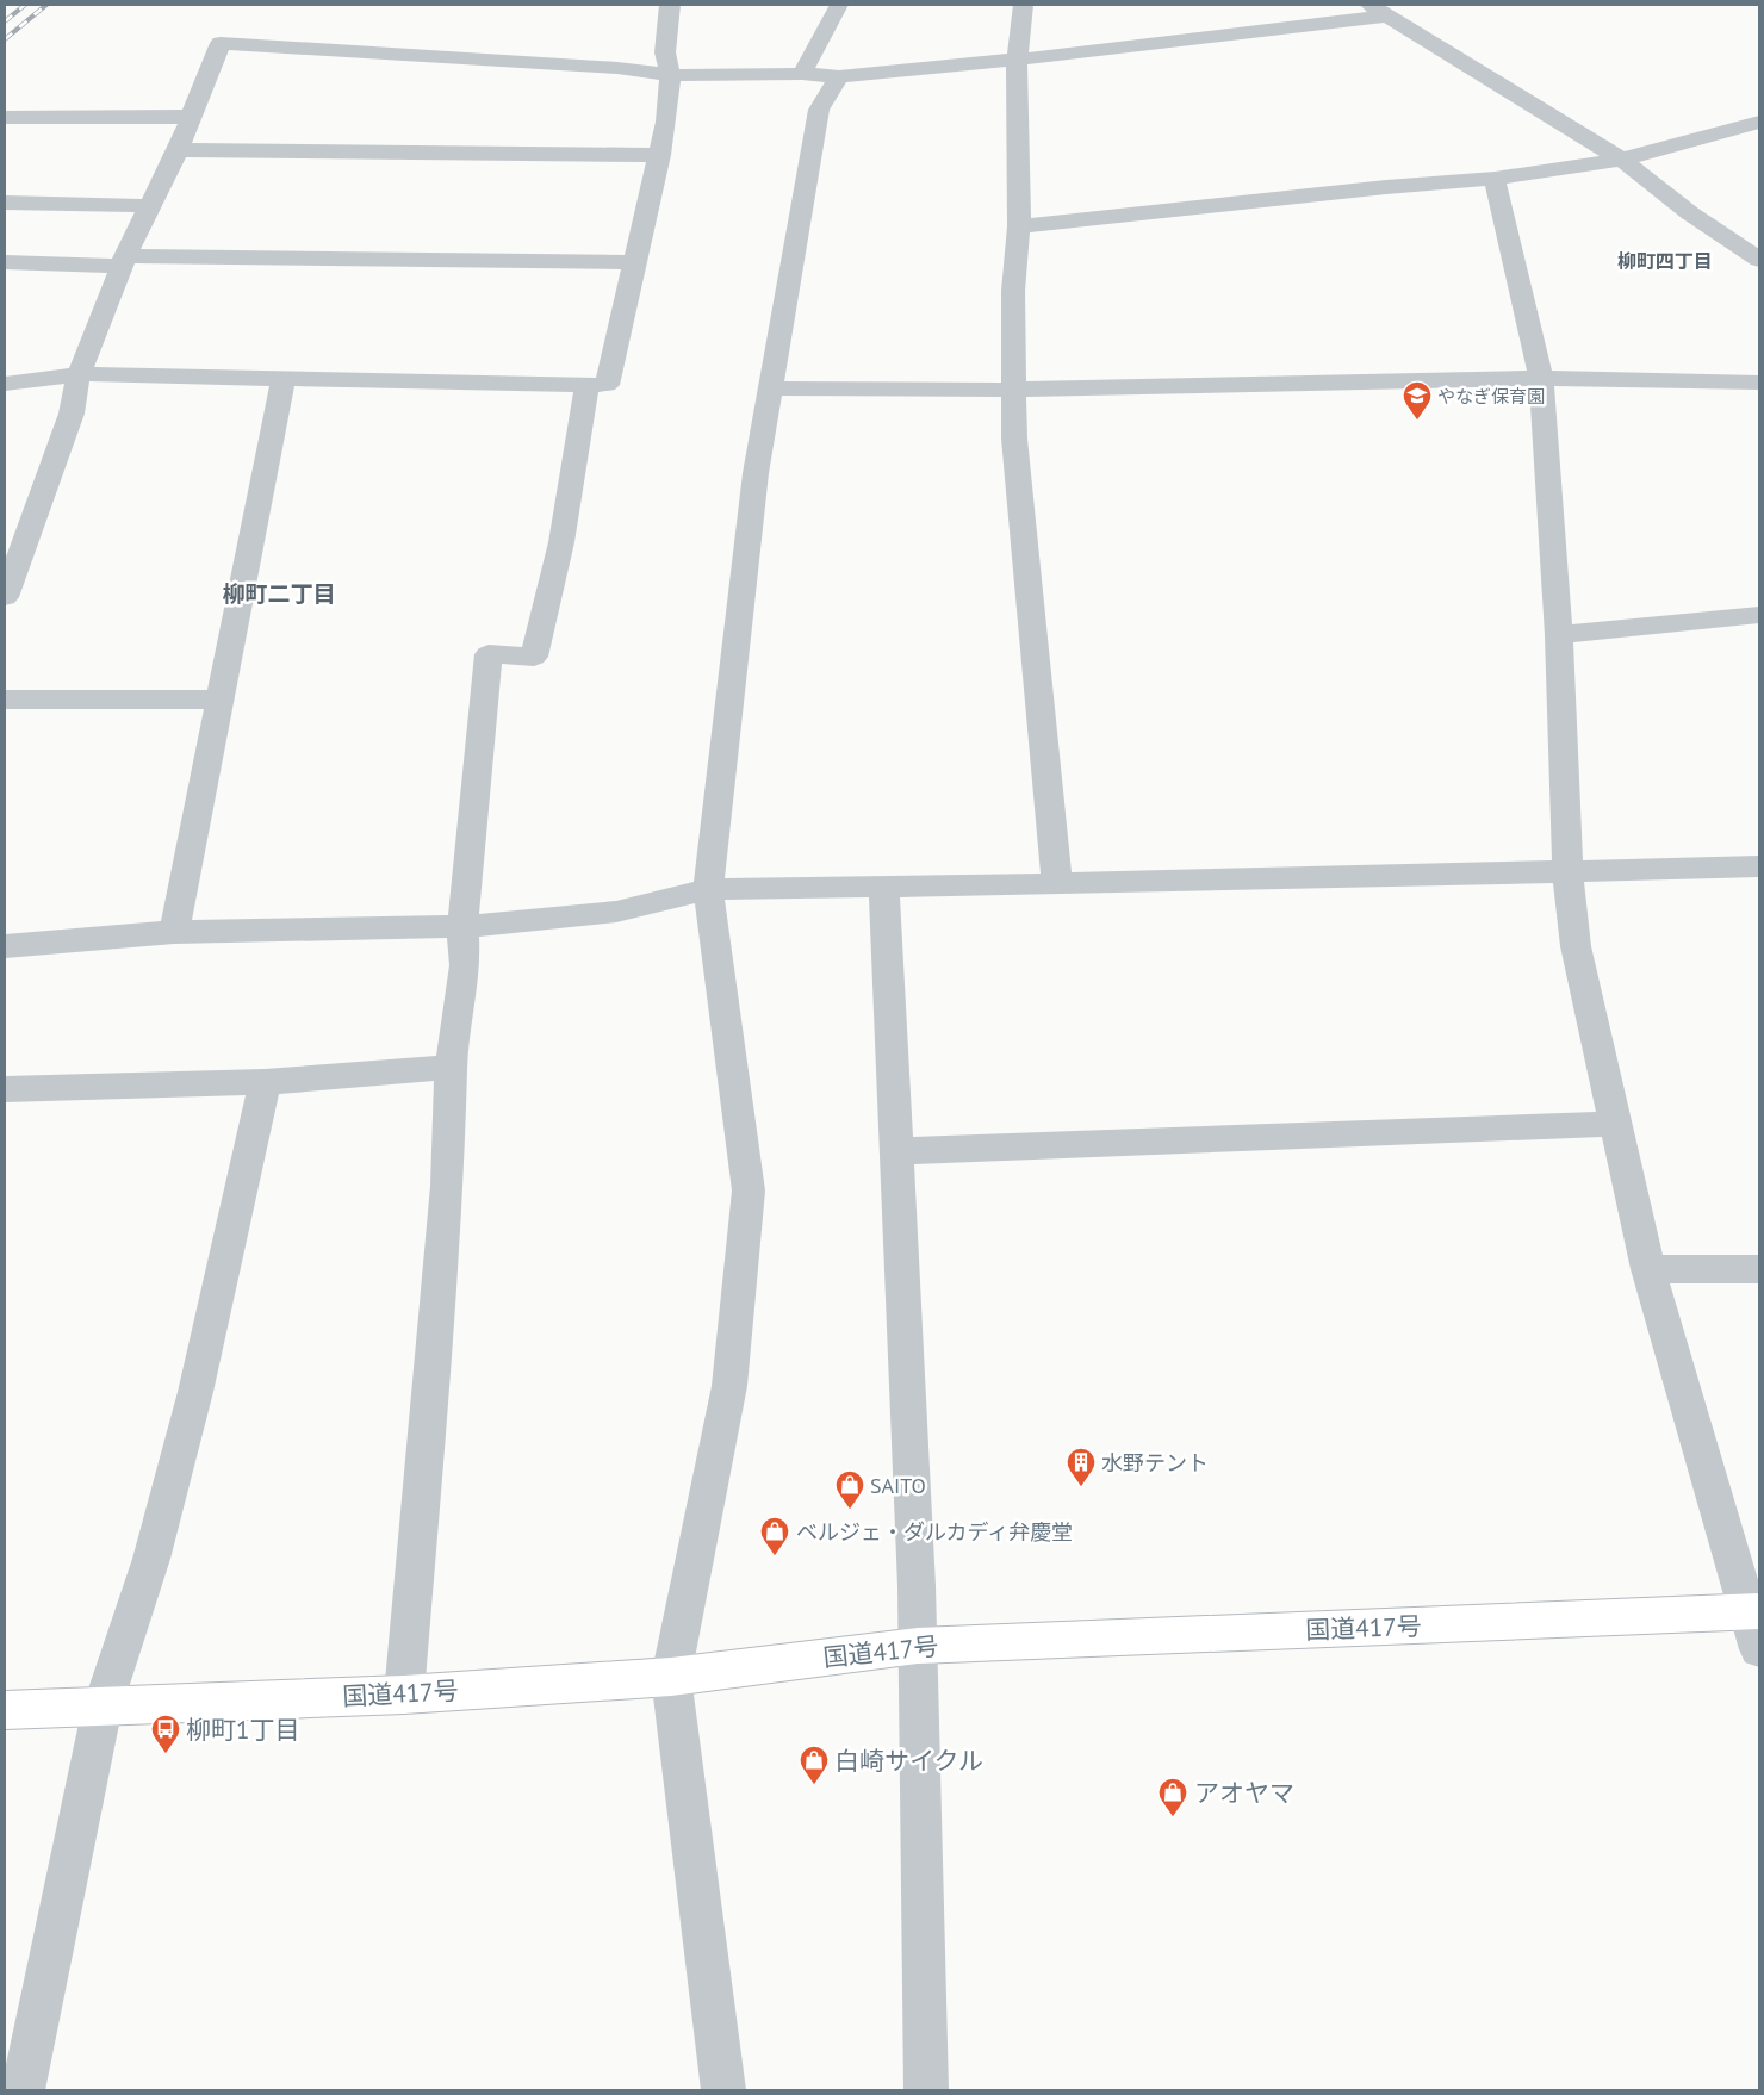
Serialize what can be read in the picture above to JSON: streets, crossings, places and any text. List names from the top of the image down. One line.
{"streets":{"highway":["国道417号"]},"districts":["柳町四丁目","柳町二丁目"],"places":{"school or university":["やなぎ保育園"],"building":["水野テント"],"shop":["SAITO","ベルジェ・ダルカディ弁慶堂","白崎サイクル","アオヤマ"],"bus stop":["柳町1丁目"]}}
